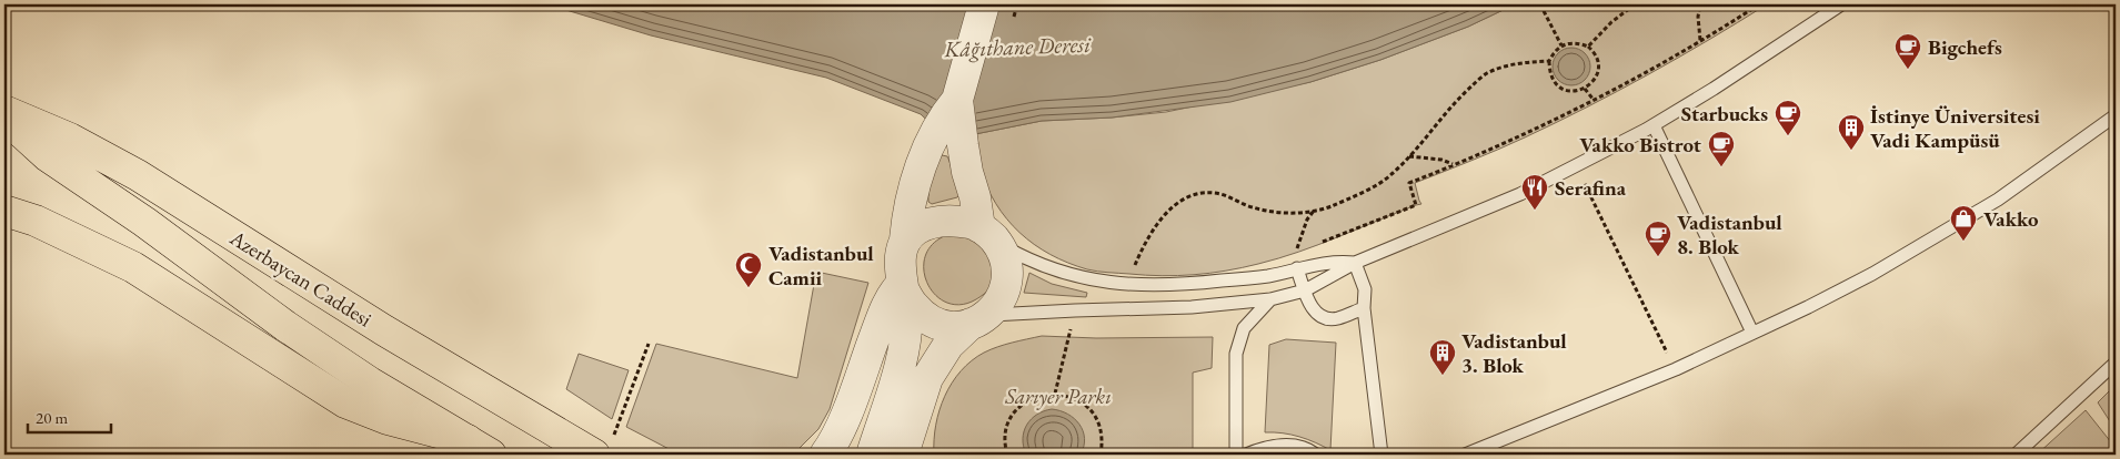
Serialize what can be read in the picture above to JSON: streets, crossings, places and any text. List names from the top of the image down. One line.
{"streets":{"main road":["Azerbaycan Caddesi"]},"water":["Kâğıthane Deresi"],"parks":["Sarıyer Parkı"],"places":{"cafe":["Bigchefs","Starbucks","Vakko Bistrot","Vadistanbul 8. Blok"],"building":["İstinye Üniversitesi Vadi Kampüsü","Vadistanbul 3. Blok"],"restaurant":["Serafina"],"shop":["Vakko"],"mosque":["Vadistanbul Camii"]},"scale_bar":"20 m"}
